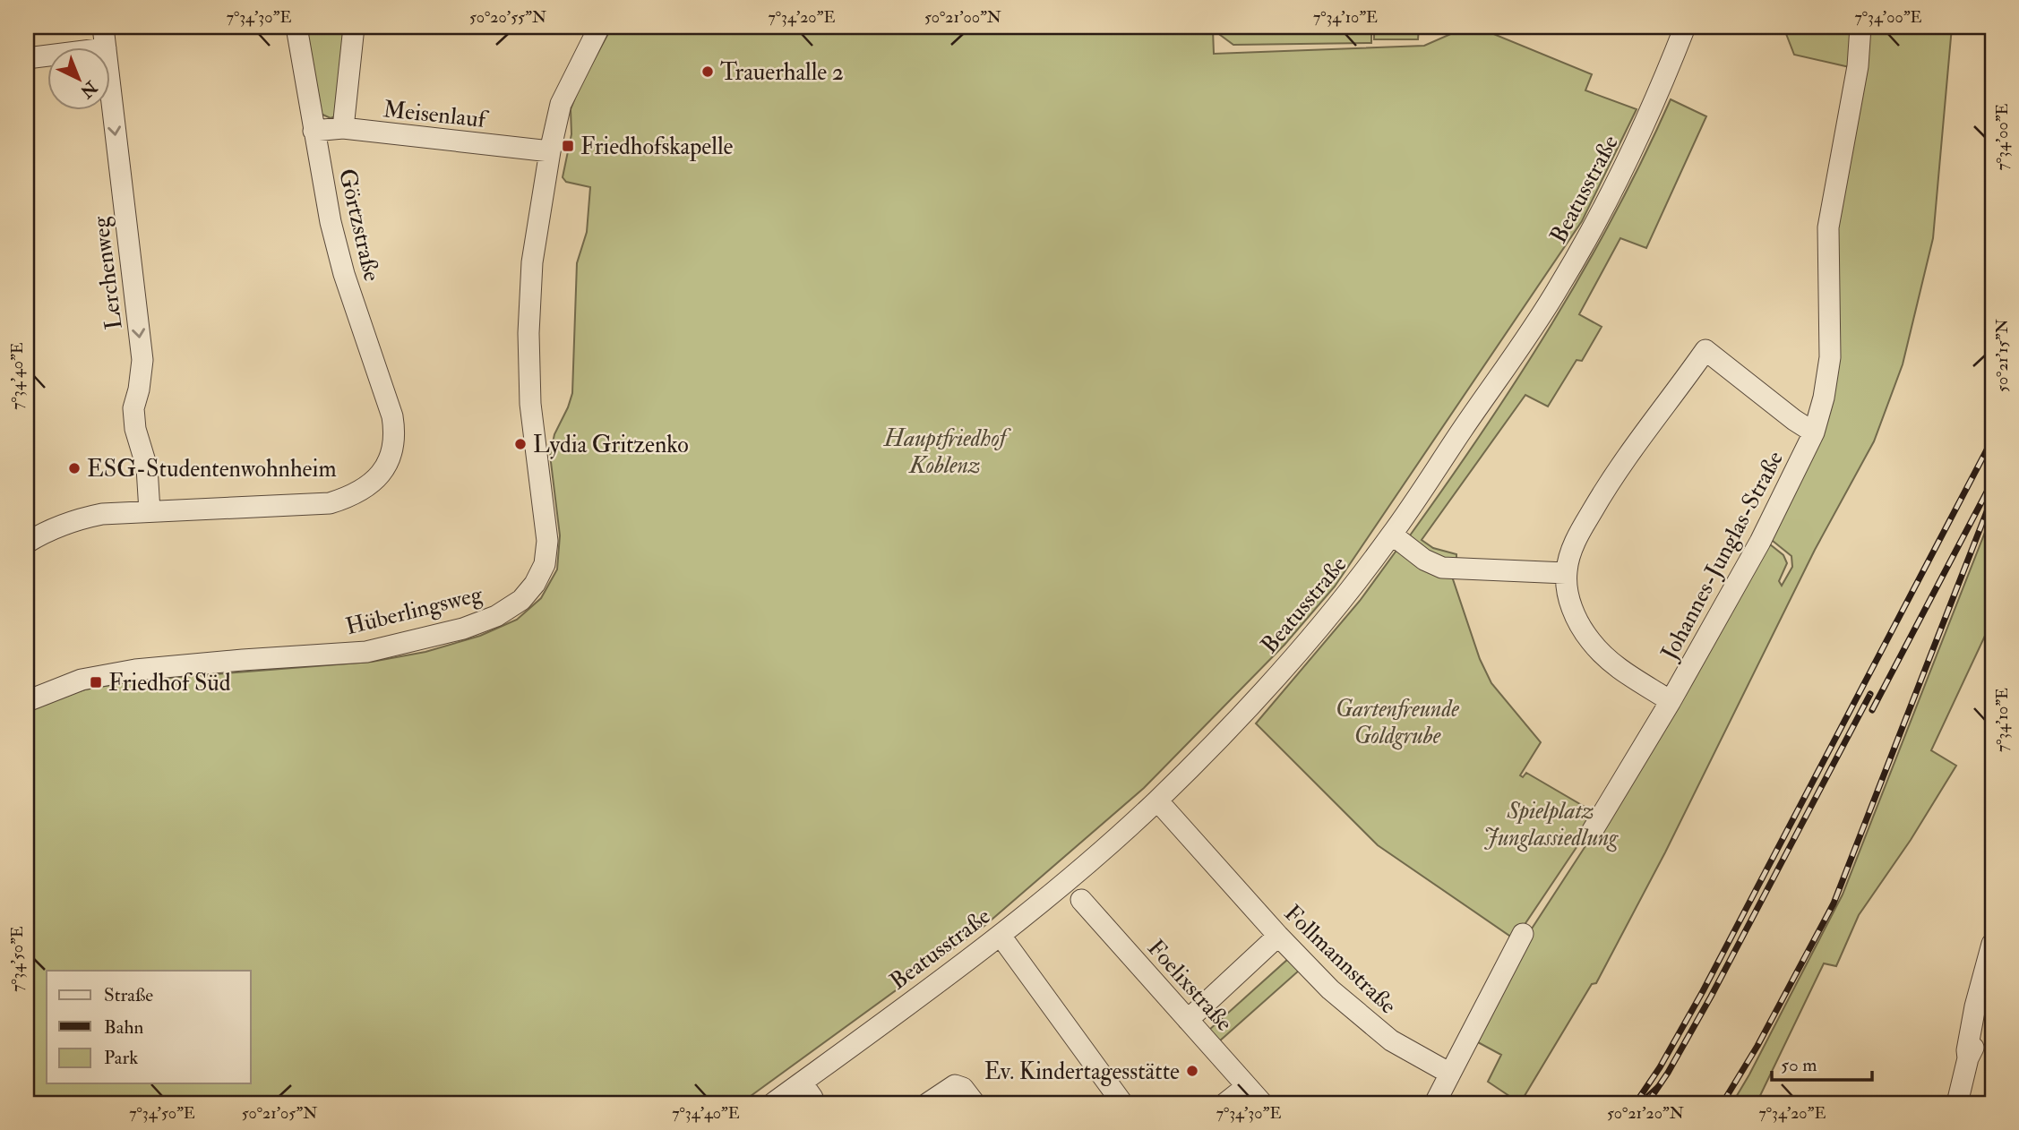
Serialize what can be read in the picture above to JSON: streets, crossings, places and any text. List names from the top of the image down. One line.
{"streets":{"street":["Meisenlauf","Beatusstraße","Görtzstraße","Lerchenweg","Johannes-Junglas-Straße","Hüberlingsweg","Follmannstraße","Foelixstraße"]},"crossings":[["Meisenlauf","Görtzstraße"],["Meisenlauf","Hüberlingsweg"],["Beatusstraße","Follmannstraße"],["Görtzstraße","Lerchenweg"]],"one_way":["Lerchenweg"],"parks":["Hauptfriedhof Koblenz","Gartenfreunde Goldgrube","Spielplatz Junglassiedlung"],"places":{"other":["Trauerhalle 2","Lydia Gritzenko","ESG-Studentenwohnheim","Ev. Kindertagesstätte"],"transit":["Friedhofskapelle","Friedhof Süd"]},"legend":["Straße","Bahn","Park"],"scale_bar":"50 m","north":"bottom right","coordinates":["7°34'30\"E","50°20'55\"N","7°34'20\"E","50°21'00\"N","7°34'10\"E","7°34'00\"E","50°21'15\"N","7°34'40\"E","7°34'50\"E","50°21'05\"N","50°21'20\"N"]}
